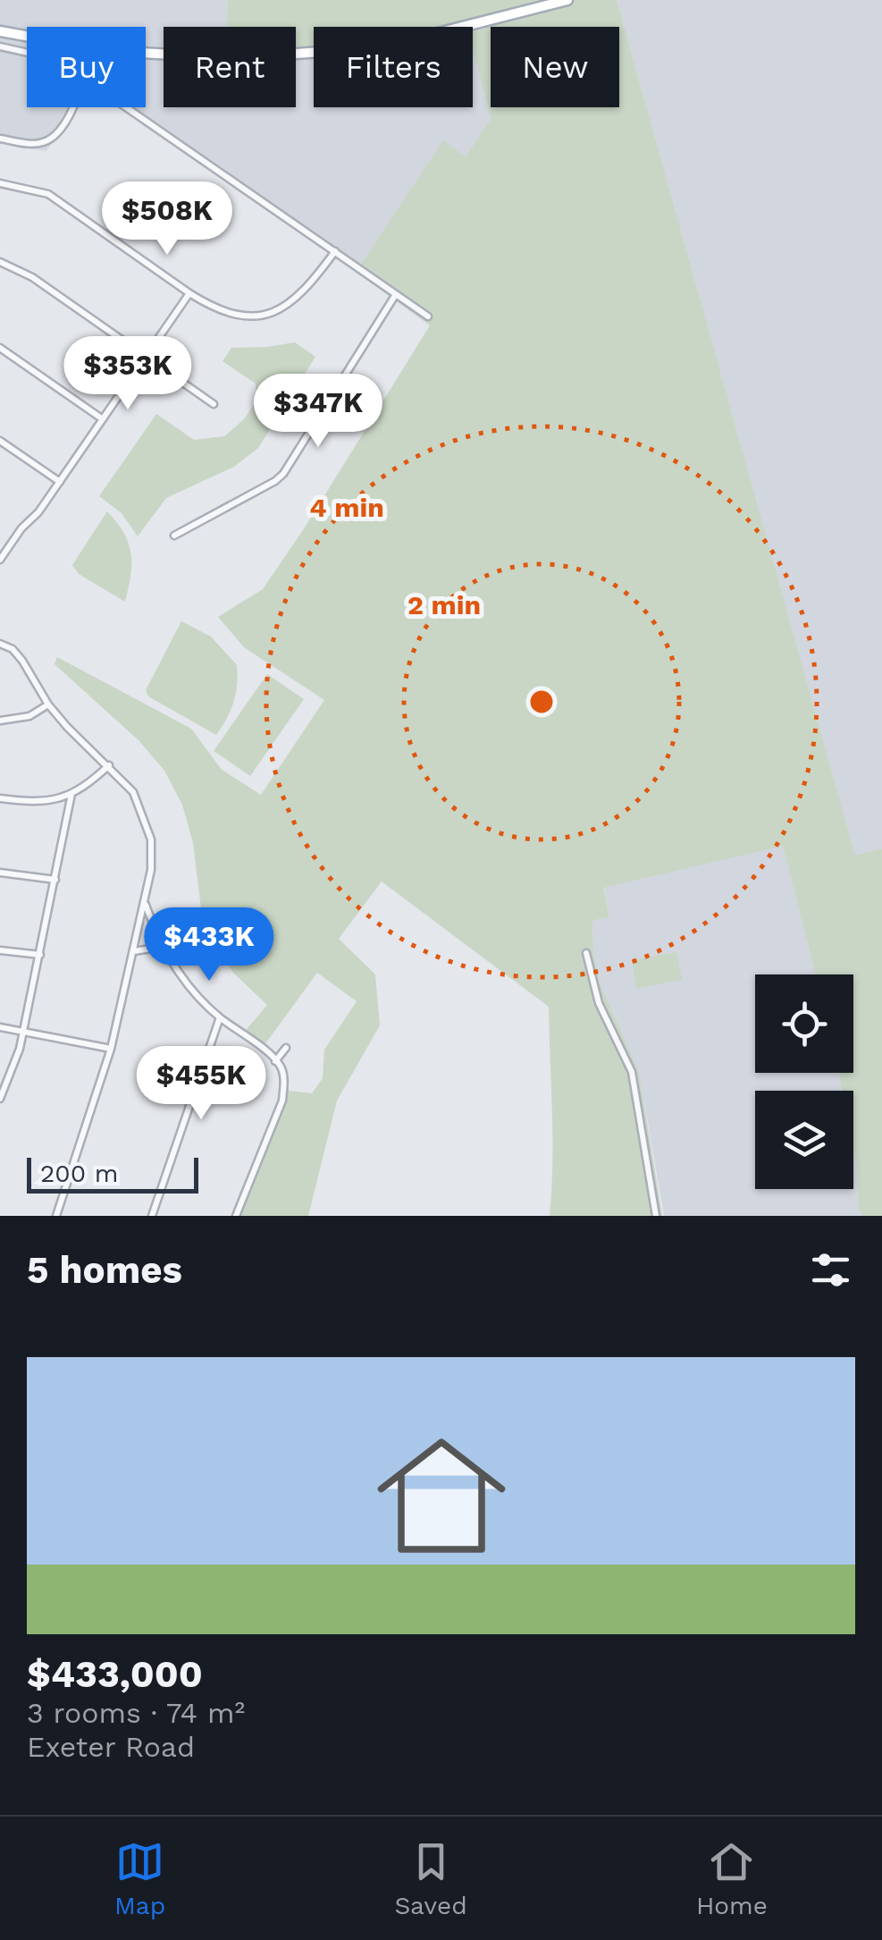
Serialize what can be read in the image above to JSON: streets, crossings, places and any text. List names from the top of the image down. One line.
{"scale_bar":"200 m","page":{"chip":["Buy","Rent","Filters","New"],"price":["$508K","$353K","$347K","$433K","$455K"],"scale":"200 m","heading":"5 homes","list":[{"name":"$433,000","note":"3 rooms · 74 m² · Exeter Road"}],"tabs":["Map","Saved","Home"]},"rings":["4 min","2 min"]}
